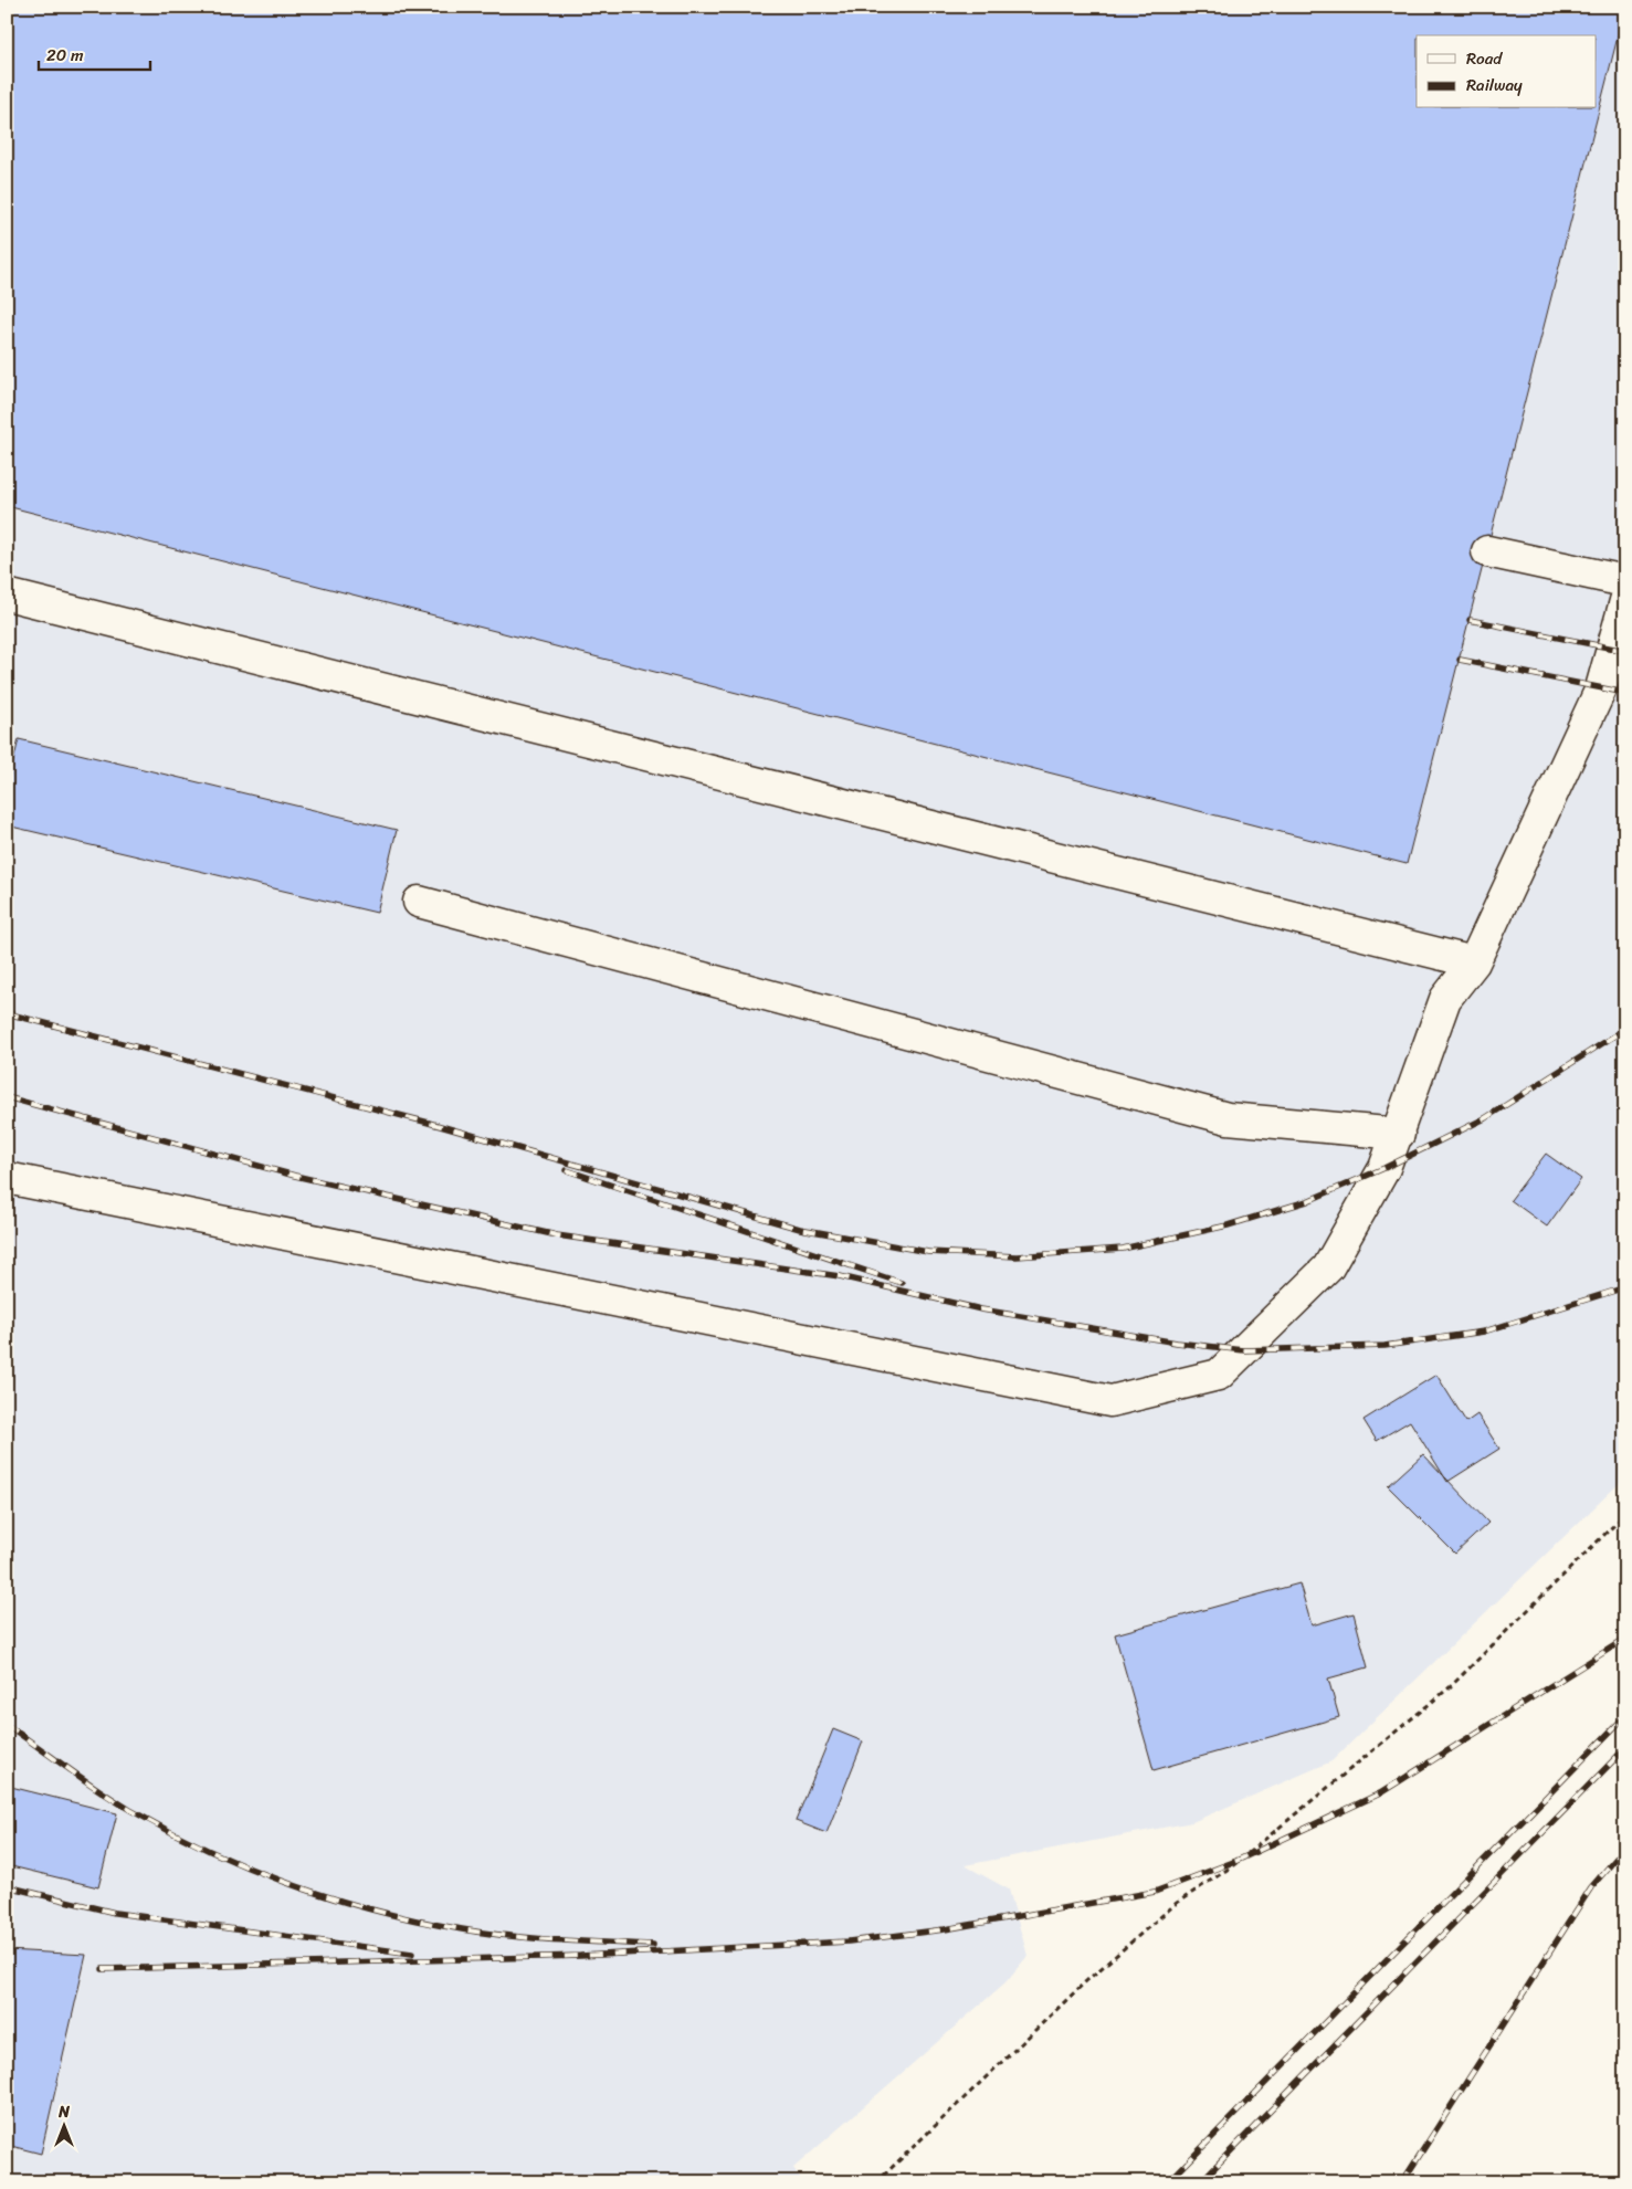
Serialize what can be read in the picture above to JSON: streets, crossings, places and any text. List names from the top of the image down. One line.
{"legend":["Road","Railway"],"scale_bar":"20 m","north":"top"}
